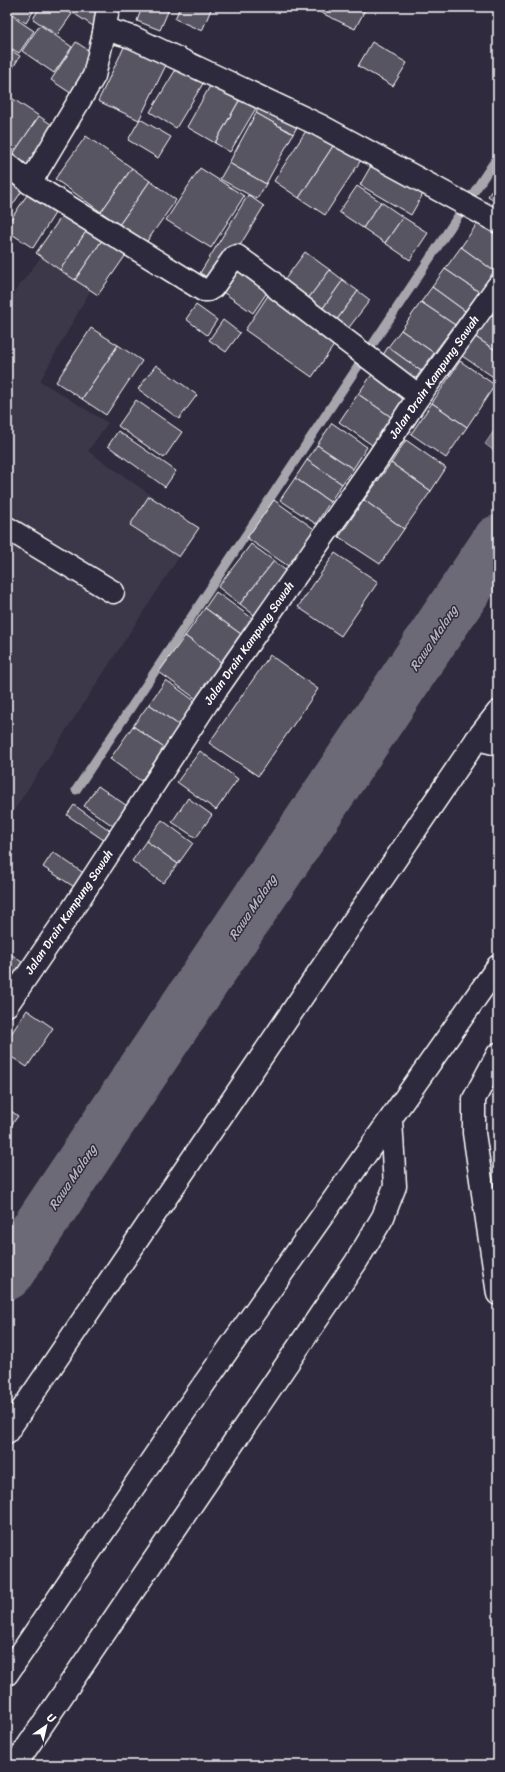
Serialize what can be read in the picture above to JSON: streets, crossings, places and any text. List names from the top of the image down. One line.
{"streets":{"street":["Jalan Drain Kampung Sawah"]},"water":["Rawa Malang"],"north":"top right"}
